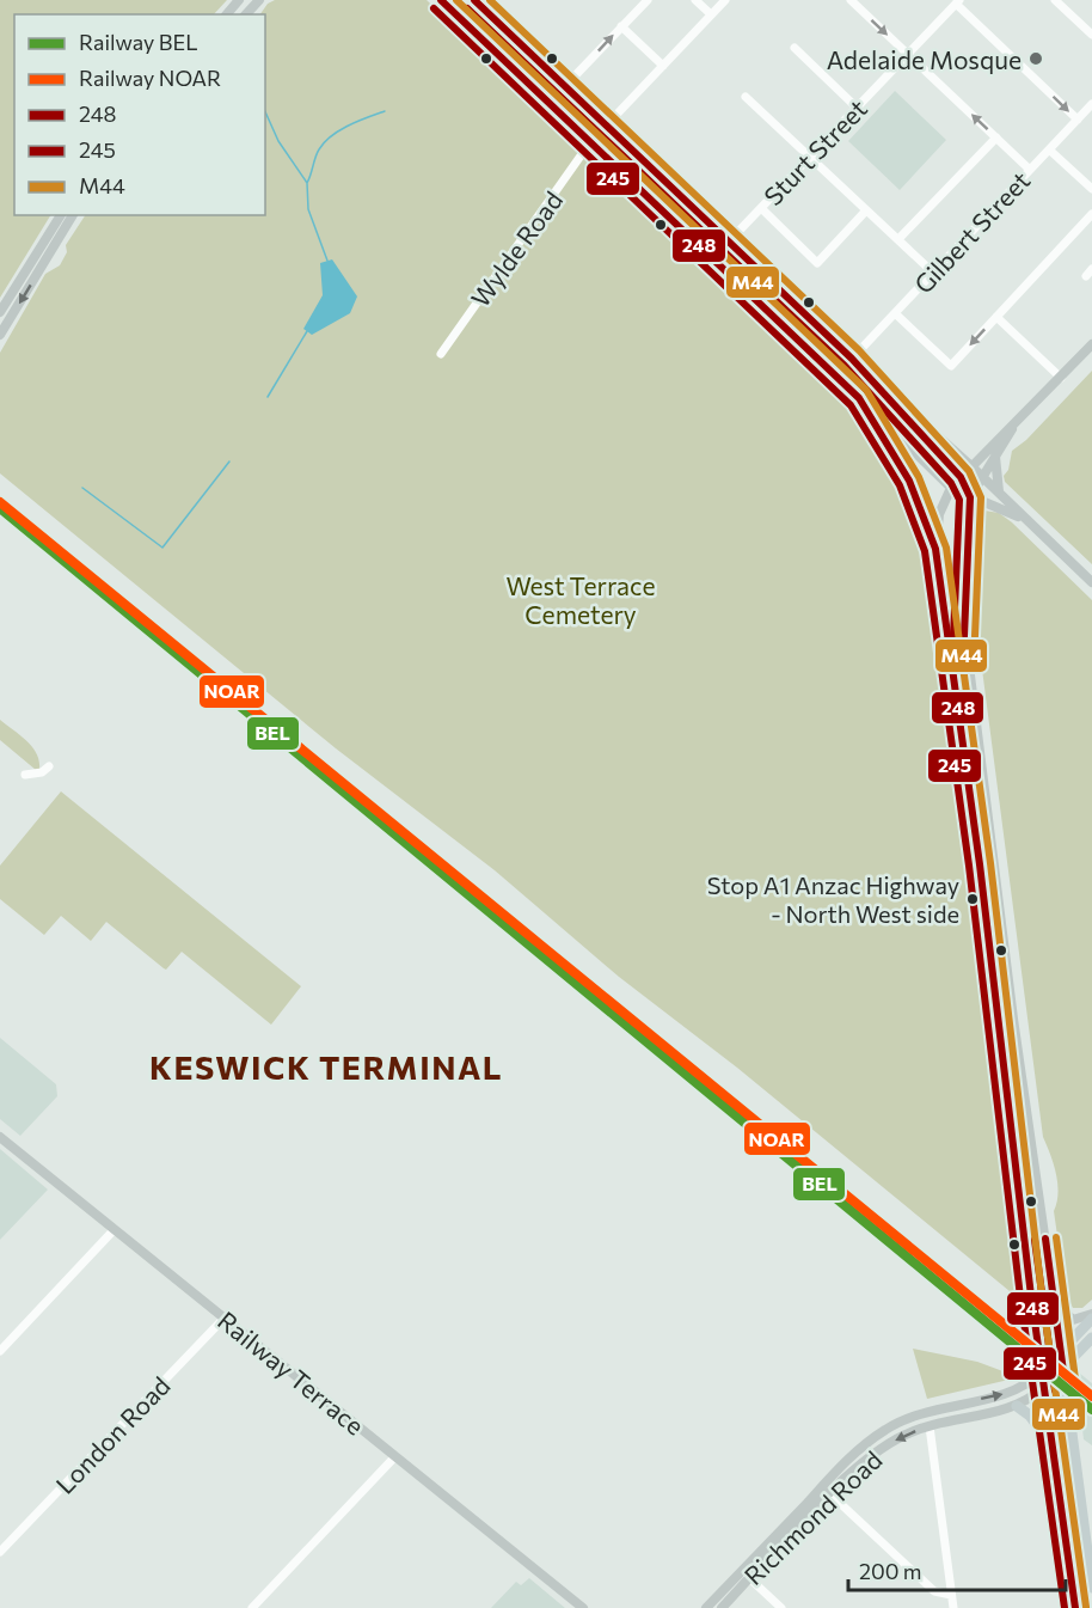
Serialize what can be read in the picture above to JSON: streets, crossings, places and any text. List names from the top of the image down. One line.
{"streets":{"highway":["Richmond Road"],"main road":["Railway Terrace"],"street":["Sturt Street","Gilbert Street","Wylde Road","London Road"]},"crossings":[["Railway Terrace","London Road"]],"districts":["KESWICK TERMINAL"],"parks":["West Terrace Cemetery"],"places":["Adelaide Mosque","Stop A1 Anzac Highway - North West side"],"lines":["transit line 248","transit line M44","transit line 245","rail line NOAR","rail line BEL"],"legend":["Railway BEL","Railway NOAR","248","245","M44"],"scale_bar":"200 m"}
